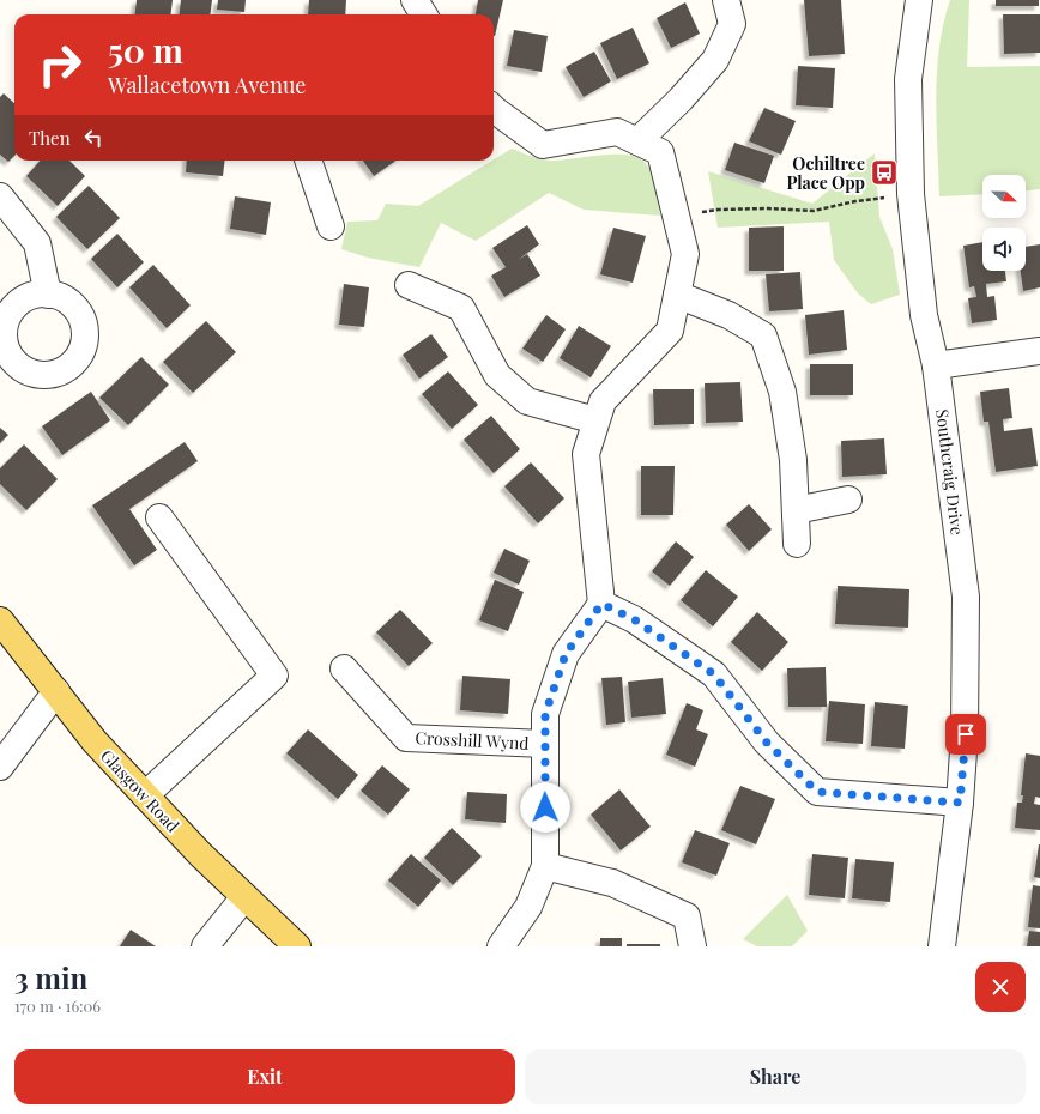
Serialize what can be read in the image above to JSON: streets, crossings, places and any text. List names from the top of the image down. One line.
{"streets":{"main road":["Glasgow Road"],"street":["Southcraig Drive","Crosshill Wynd"]},"places":{"bus stop":["Ochiltree Place Opp"]},"north":"right","page":{"turn":["50 m","Wallacetown Avenue"],"then":"Then","heading":["3 min","170 m · 16:06"],"buttons":["Exit","Share"]}}
